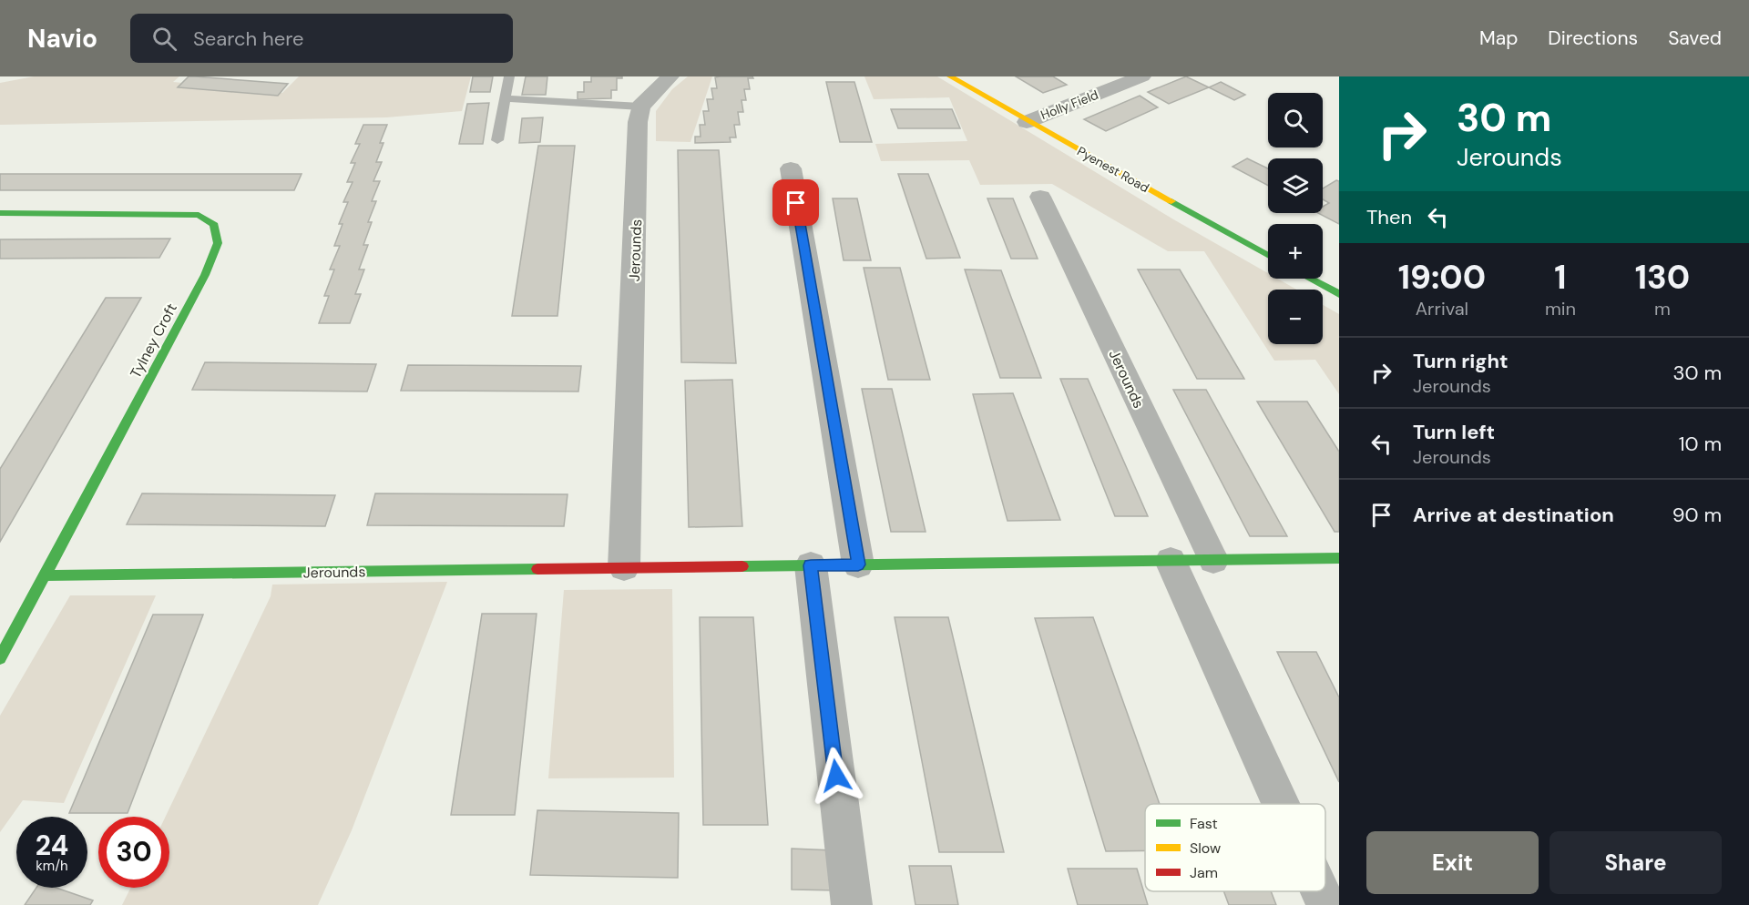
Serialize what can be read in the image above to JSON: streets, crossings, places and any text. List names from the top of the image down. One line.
{"streets":{"street":["Holly Field","Pyenest Road","Jerounds","Tylney Croft"]},"crossings":[["Holly Field","Pyenest Road"],["Jerounds","Tylney Croft"]],"legend":["Fast","Slow","Jam"],"page":{"header":"Navio","search":"Search here","nav":["Map","Directions","Saved"],"turn":["30 m","Jerounds"],"map_buttons":["+","−"],"then":"Then","eta":["19:00","Arrival","1","min","130","m"],"list":[{"name":"Turn right","note":"Jerounds","value":"30 m"},{"name":"Turn left","note":"Jerounds","value":"10 m"},{"name":"Arrive at destination","value":"90 m"}],"speed":"24 km/h","limit":"30","buttons":["Exit","Share"]}}
